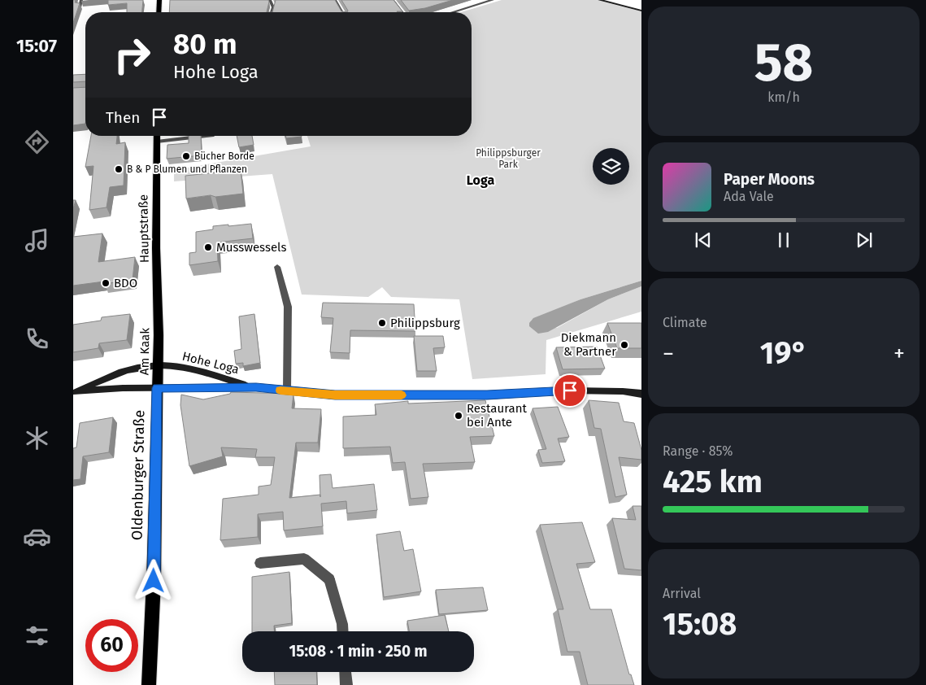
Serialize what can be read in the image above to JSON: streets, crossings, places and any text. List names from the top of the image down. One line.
{"streets":{"main road":["Hauptstraße","Am Kaak","Oldenburger Straße"],"street":["Hohe Loga"]},"crossings":[["Hauptstraße","Am Kaak"],["Am Kaak","Hohe Loga"],["Am Kaak","Oldenburger Straße"],["Hohe Loga","Oldenburger Straße"]],"districts":["Loga"],"parks":["Philippsburger Park"],"places":["Bücher Borde","B & P Blumen und Pflanzen","Musswessels","BDO","Philippsburg","Diekmann & Partner","Restaurant bei Ante"],"page":{"tabs":"15:07","tile":[["58","km/h"],"Climate",["Range · 85%","425 km"],["Arrival","15:08"]],"turn":["80 m","Hohe Loga"],"then":"Then","song":["Paper Moons","Ada Vale"],"heat":["−","19°","+"],"limit":"60","trip":"15:08 · 1 min · 250 m"}}
